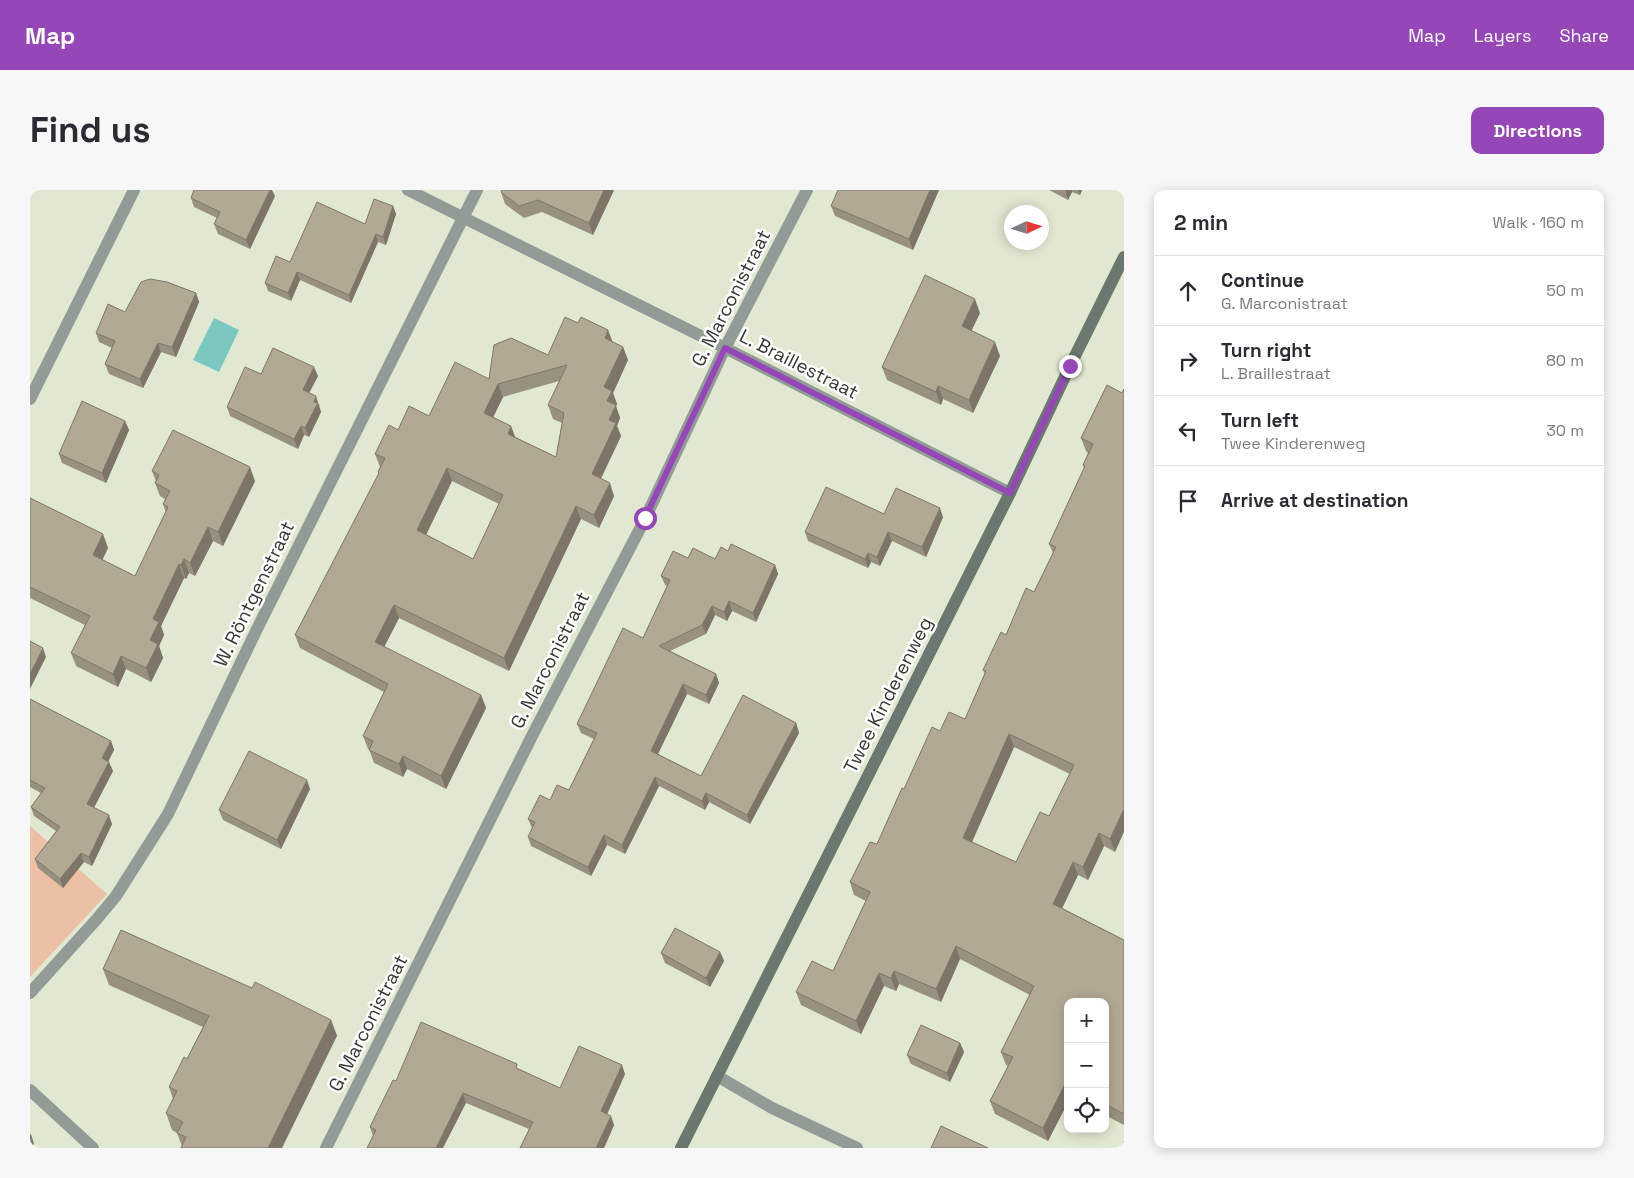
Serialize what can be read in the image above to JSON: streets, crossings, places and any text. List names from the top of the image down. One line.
{"streets":{"street":["G. Marconistraat","L. Braillestraat","W. Röntgenstraat","Twee Kinderenweg"]},"crossings":[["G. Marconistraat","L. Braillestraat"],["L. Braillestraat","W. Röntgenstraat"],["L. Braillestraat","Twee Kinderenweg"]],"north":"right","page":{"header":"Map","nav":["Map","Layers","Share"],"buttons":"Directions","title":"Find us","heading":["2 min","Walk · 160 m"],"list":[["Continue","G. Marconistraat","50 m"],["Turn right","L. Braillestraat","80 m"],["Turn left","Twee Kinderenweg","30 m"],"Arrive at destination"],"map_buttons":["+","−"]}}
